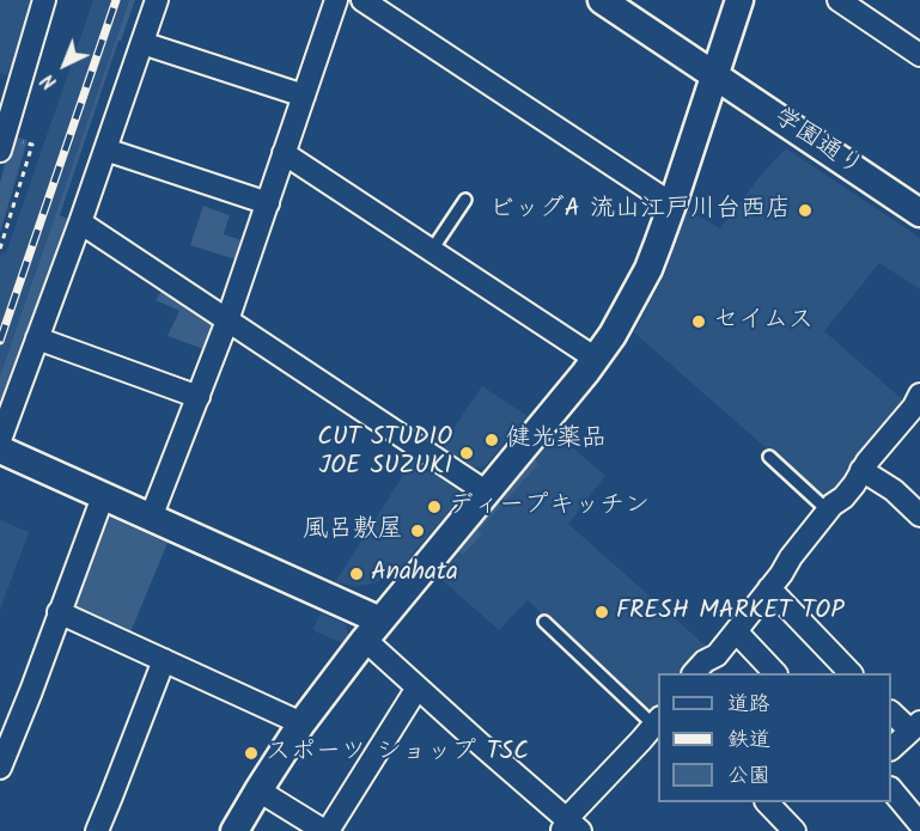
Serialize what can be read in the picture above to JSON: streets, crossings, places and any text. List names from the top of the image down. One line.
{"streets":{"street":["学園通り"]},"places":["ビッグA 流山江戸川台西店","セイムス","健光薬品","CUT STUDIO JOE SUZUKI","ディープキッチン","風呂敷屋","Anahata","FRESH MARKET TOP","スポーツ ショップ TSC"],"legend":["道路","鉄道","公園"],"north":"bottom left"}
